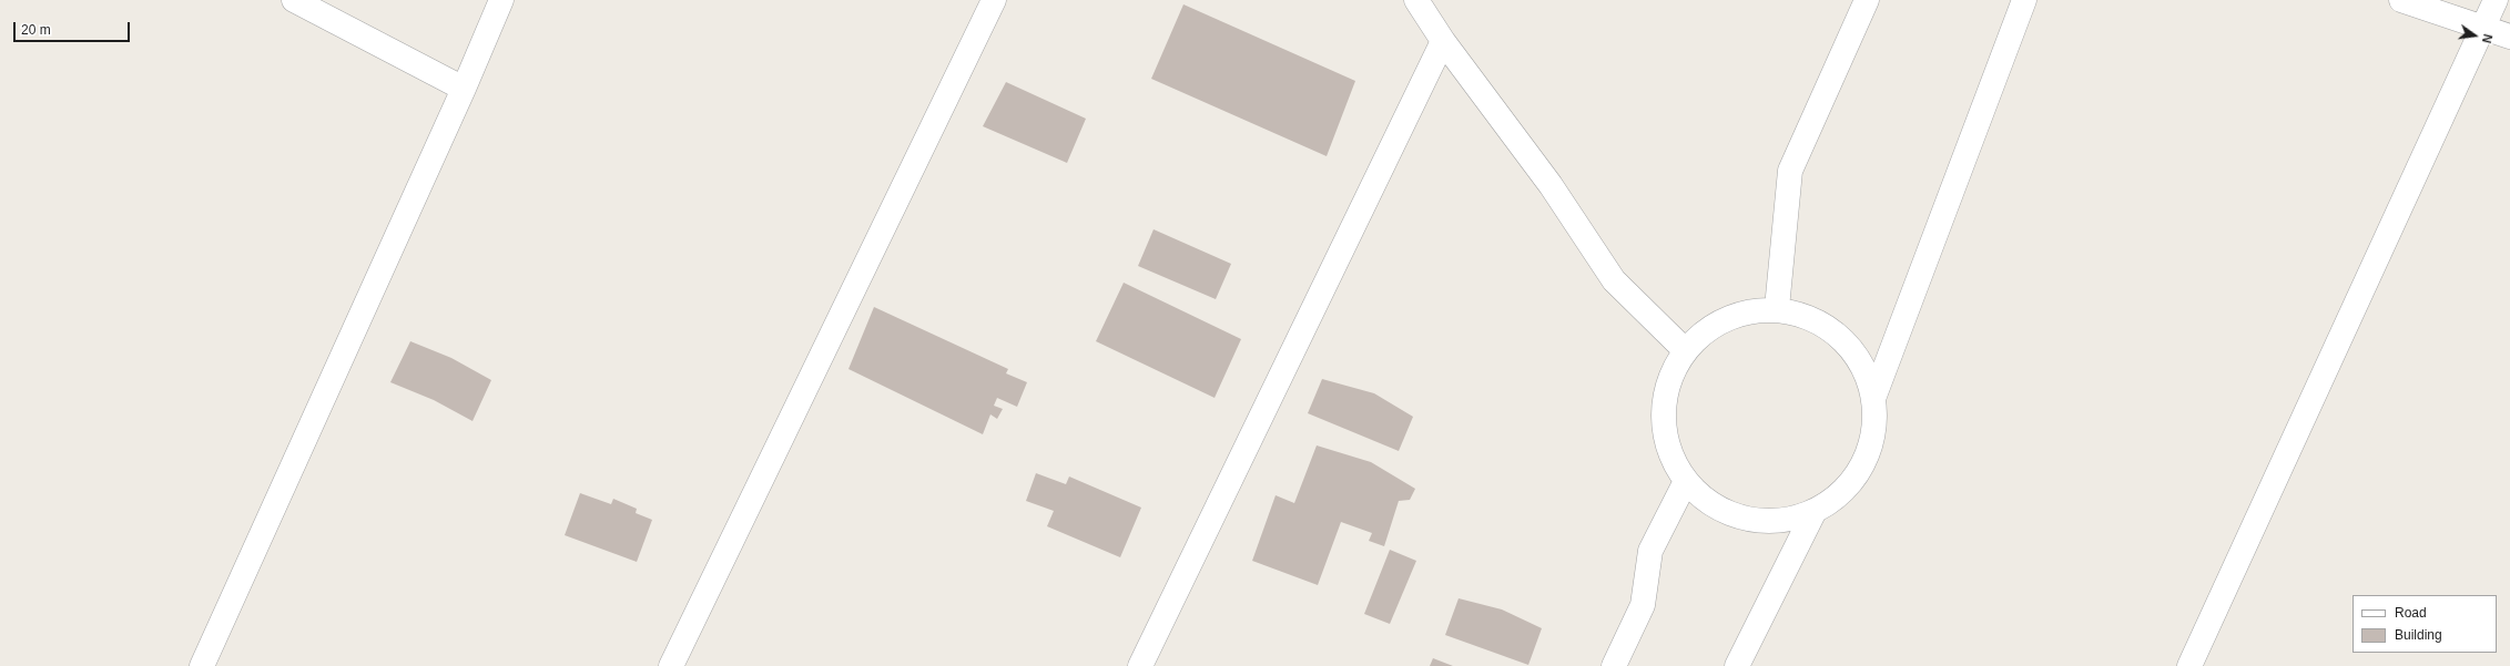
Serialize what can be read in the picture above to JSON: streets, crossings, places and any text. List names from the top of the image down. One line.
{"legend":["Road","Building"],"scale_bar":"20 m","north":"right"}
